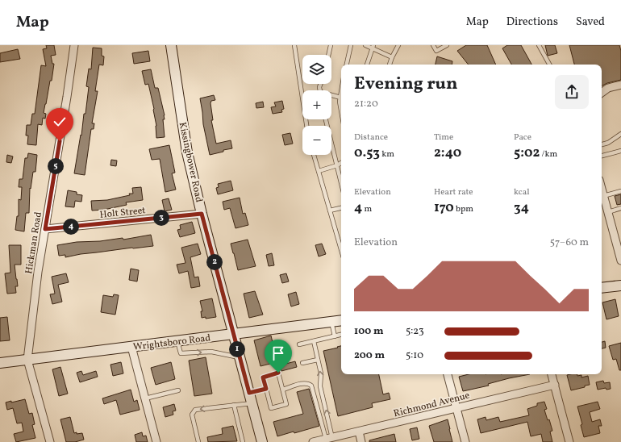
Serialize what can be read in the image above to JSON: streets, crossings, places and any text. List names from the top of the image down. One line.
{"streets":{"street":["Kissingbower Road","Holt Street","Hickman Road","Wrightsboro Road","Richmond Avenue"]},"crossings":[["Kissingbower Road","Holt Street"],["Kissingbower Road","Wrightsboro Road"],["Holt Street","Hickman Road"],["Hickman Road","Wrightsboro Road"]],"page":{"header":"Map","nav":["Map","Directions","Saved"],"map_buttons":["+","−"],"heading":["Evening run","21:20"],"stats":[["Distance","0.53 km"],["Time","2:40"],["Pace","5:02 /km"],["Elevation","4 m"],["Heart rate","170 bpm"],["kcal","34"]],"pins":["5","3","4","2","1"],"chart":["Elevation","57–60 m"],"list":[{"name":"100 m","note":"5:23"},{"name":"200 m","note":"5:10"}]}}
